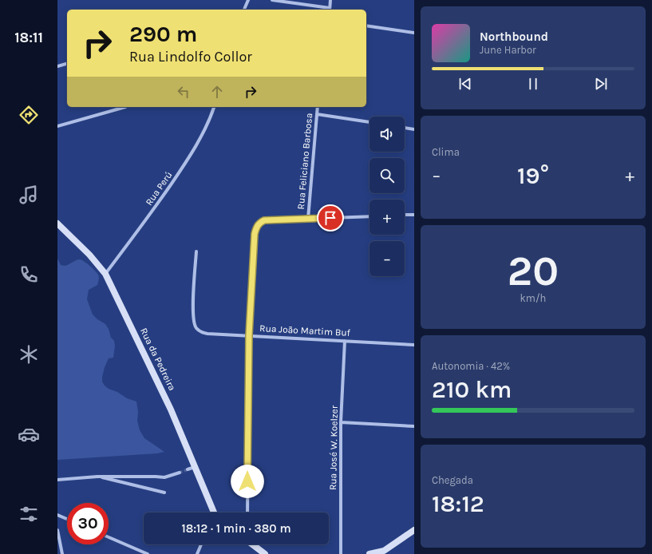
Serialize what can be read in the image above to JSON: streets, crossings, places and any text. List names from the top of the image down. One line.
{"streets":{"street":["Rua Feliciano Barbosa","Rua Perú","Rua João Martim Buf","Rua da Pedreira","Rua José W. Koelzer"]},"crossings":[["Rua Perú","Rua da Pedreira"],["Rua João Martim Buf","Rua José W. Koelzer"]],"page":{"tabs":"18:11","turn":["290 m","Rua Lindolfo Collor"],"song":["Northbound","June Harbor"],"tile":["Clima",["20","km/h"],["Autonomia · 42%","210 km"],["Chegada","18:12"]],"map_buttons":["+","−"],"heat":["−","19°","+"],"limit":"30","trip":"18:12 · 1 min · 380 m"}}
